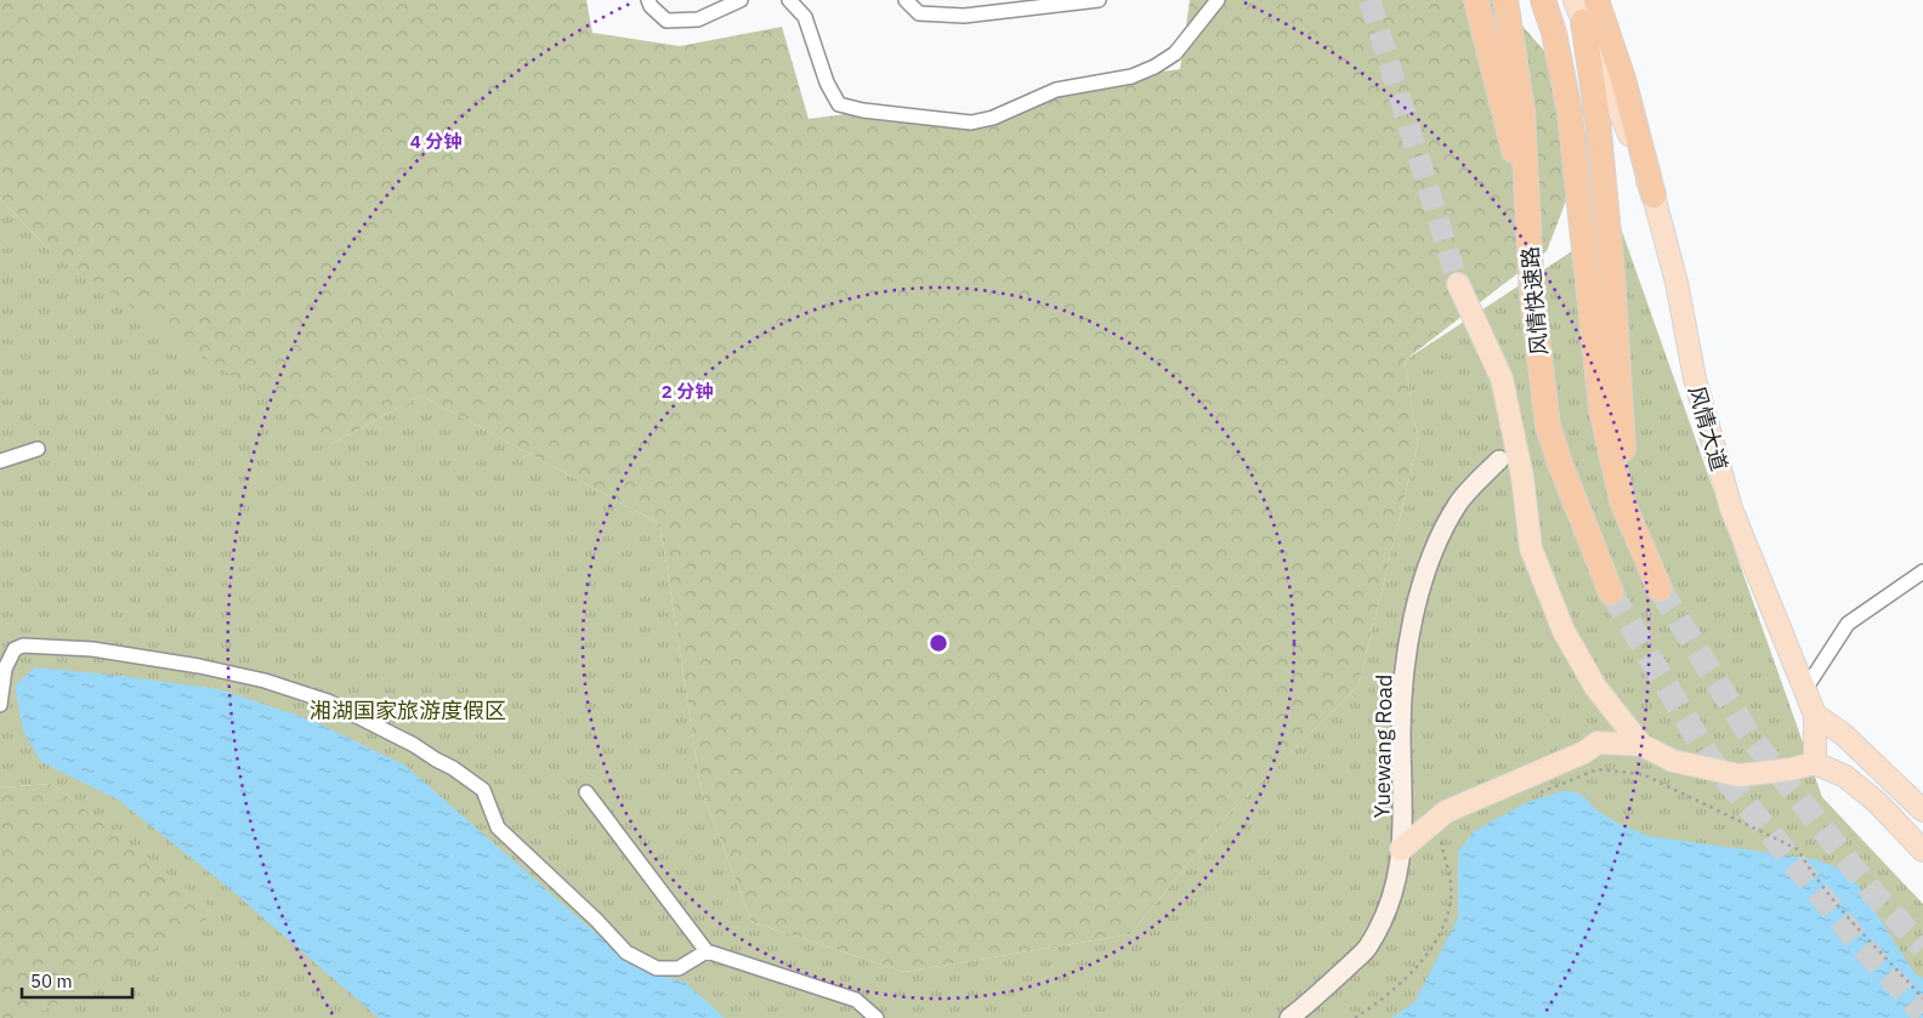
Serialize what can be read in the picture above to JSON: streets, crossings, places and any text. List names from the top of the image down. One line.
{"streets":{"highway":["风情快速路"],"main road":["风情大道","Yuewang Road"]},"parks":["湘湖国家旅游度假区"],"scale_bar":"50 m","rings":["4 分钟","2 分钟"]}
